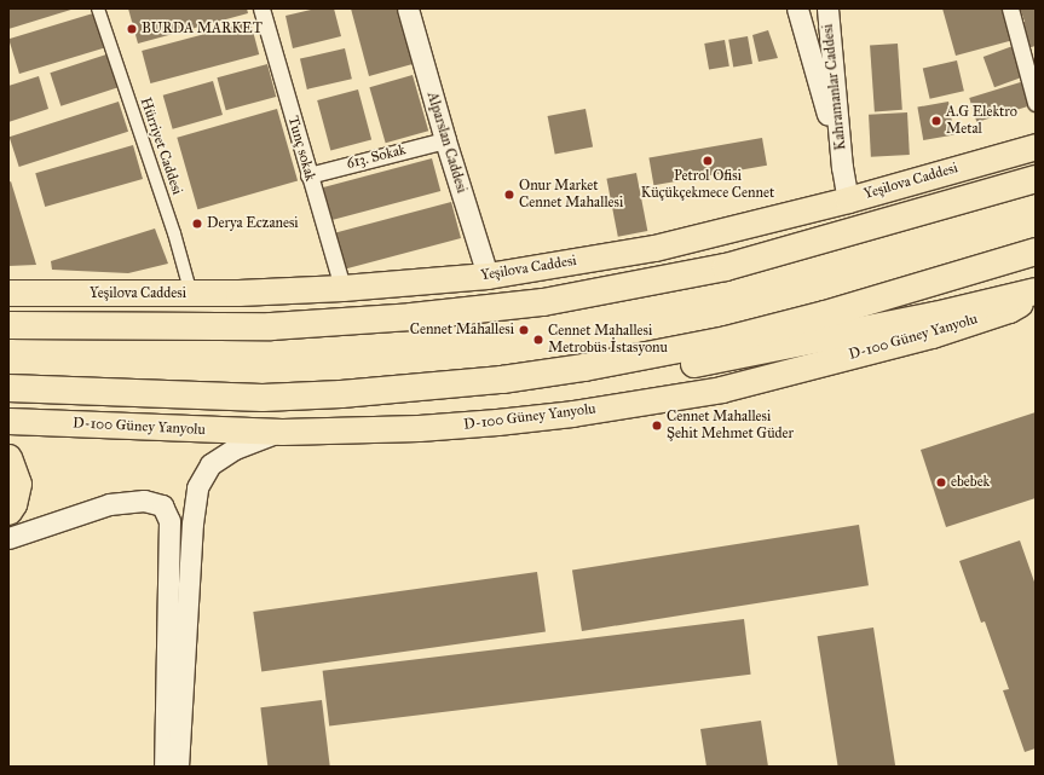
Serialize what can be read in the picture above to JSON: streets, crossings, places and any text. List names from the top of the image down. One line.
{"streets":{"main road":["Yeşilova Caddesi","D-100 Güney Yanyolu"],"street":["Kahramanlar Caddesi","Alparslan Caddesi","Hürriyet Caddesi","Tunç sokak","613. Sokak"]},"crossings":[["Alparslan Caddesi","613. Sokak"],["Alparslan Caddesi","Yeşilova Caddesi"],["Hürriyet Caddesi","Yeşilova Caddesi"],["Tunç sokak","613. Sokak"],["Tunç sokak","Yeşilova Caddesi"]],"places":["BURDA MARKET","A.G Elektro Metal","Petrol Ofisi Küçükçekmece Cennet","Onur Market Cennet Mahallesi","Derya Eczanesi","Cennet Mahallesi","Cennet Mahallesi Metrobüs İstasyonu","Cennet Mahallesi Şehit Mehmet Güder","ebebek"]}
